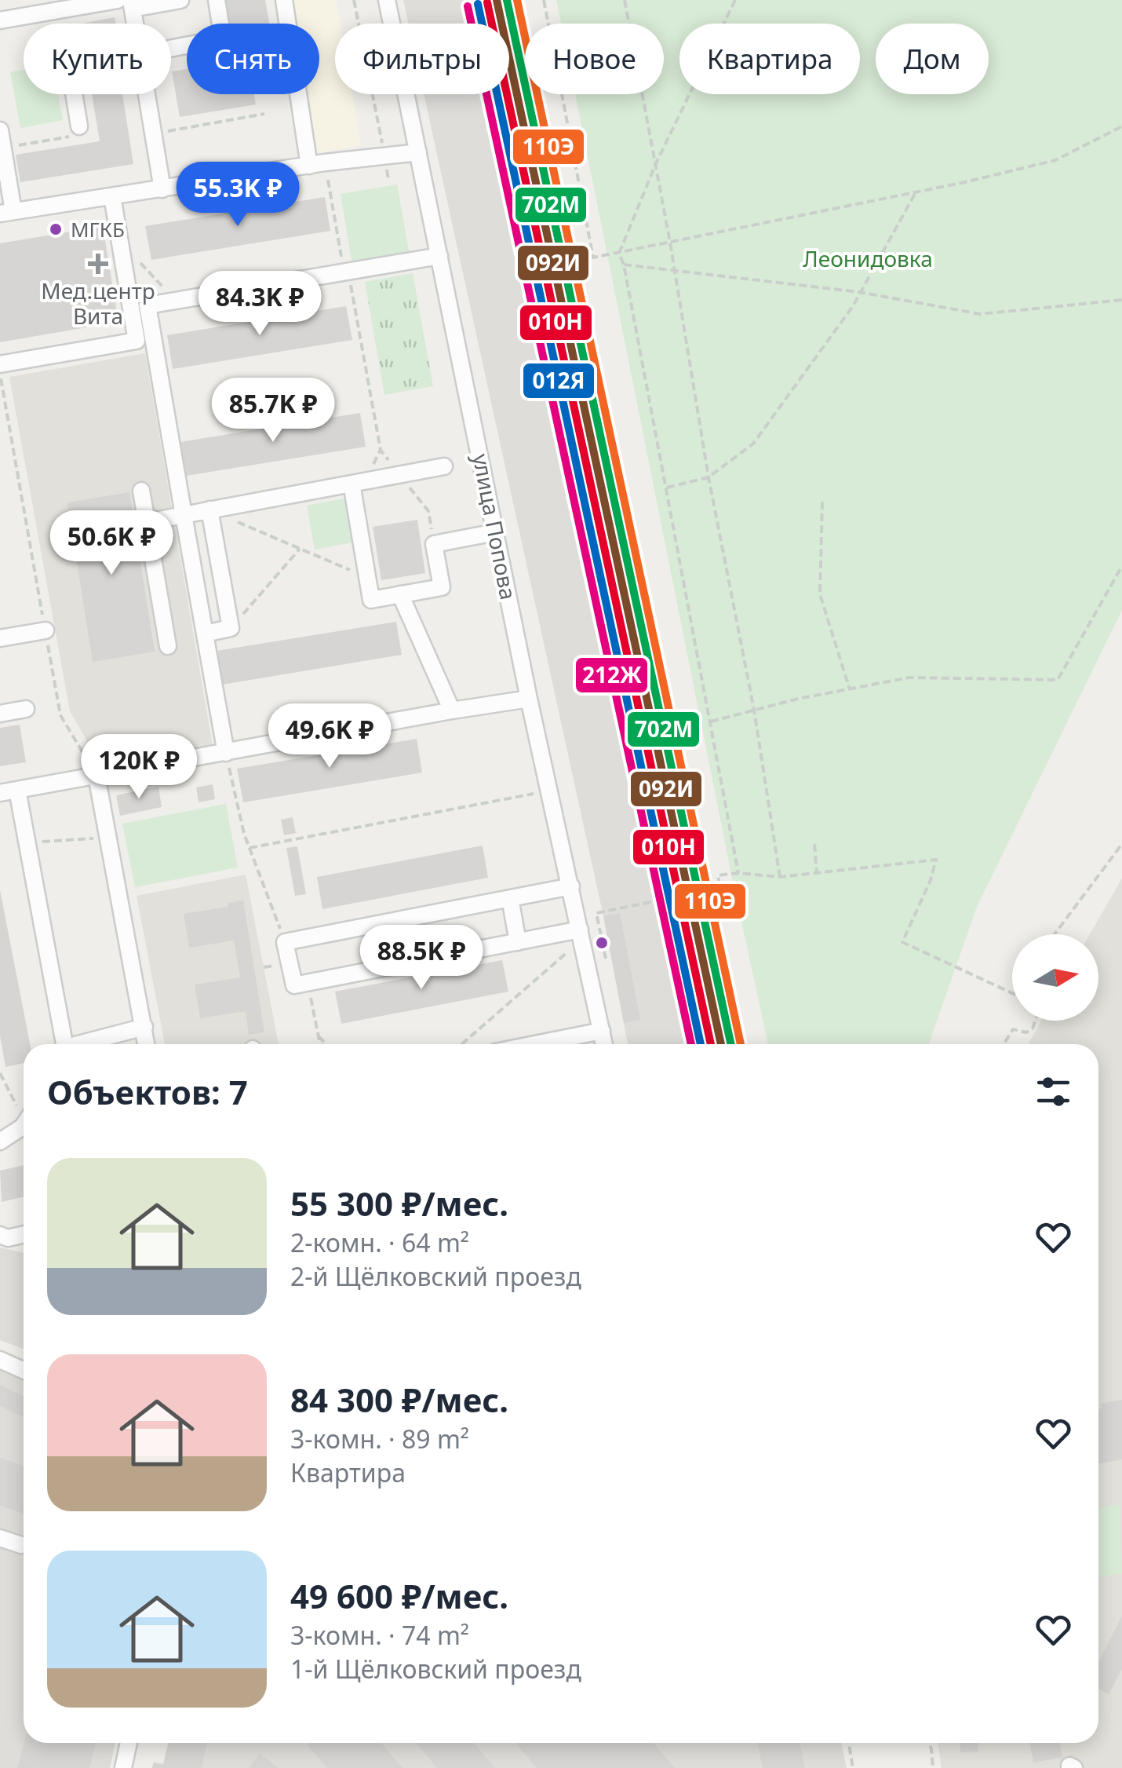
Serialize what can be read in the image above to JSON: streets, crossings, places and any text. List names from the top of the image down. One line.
{"streets":{"street":["улица Попова"]},"parks":["Леонидовка"],"places":{"other":["МГКБ"],"health":["Мед.центр Вита"]},"lines":["transit line 092И","transit line 702М","transit line 110Э","transit line 010Н","transit line 012Я","transit line 212Ж"],"north":"right","page":{"chip":["Купить","Снять","Фильтры","Новое","Квартира","Дом"],"price":["55.3K ₽","84.3K ₽","85.7K ₽","50.6K ₽","49.6K ₽","120K ₽","88.5K ₽"],"heading":"Объектов: 7","list":[{"name":"55 300 ₽/мес.","note":"2-комн. · 64 m² · 2-й Щёлковский проезд"},{"name":"84 300 ₽/мес.","note":"3-комн. · 89 m² · Квартира"},{"name":"49 600 ₽/мес.","note":"3-комн. · 74 m² · 1-й Щёлковский проезд"}]}}
